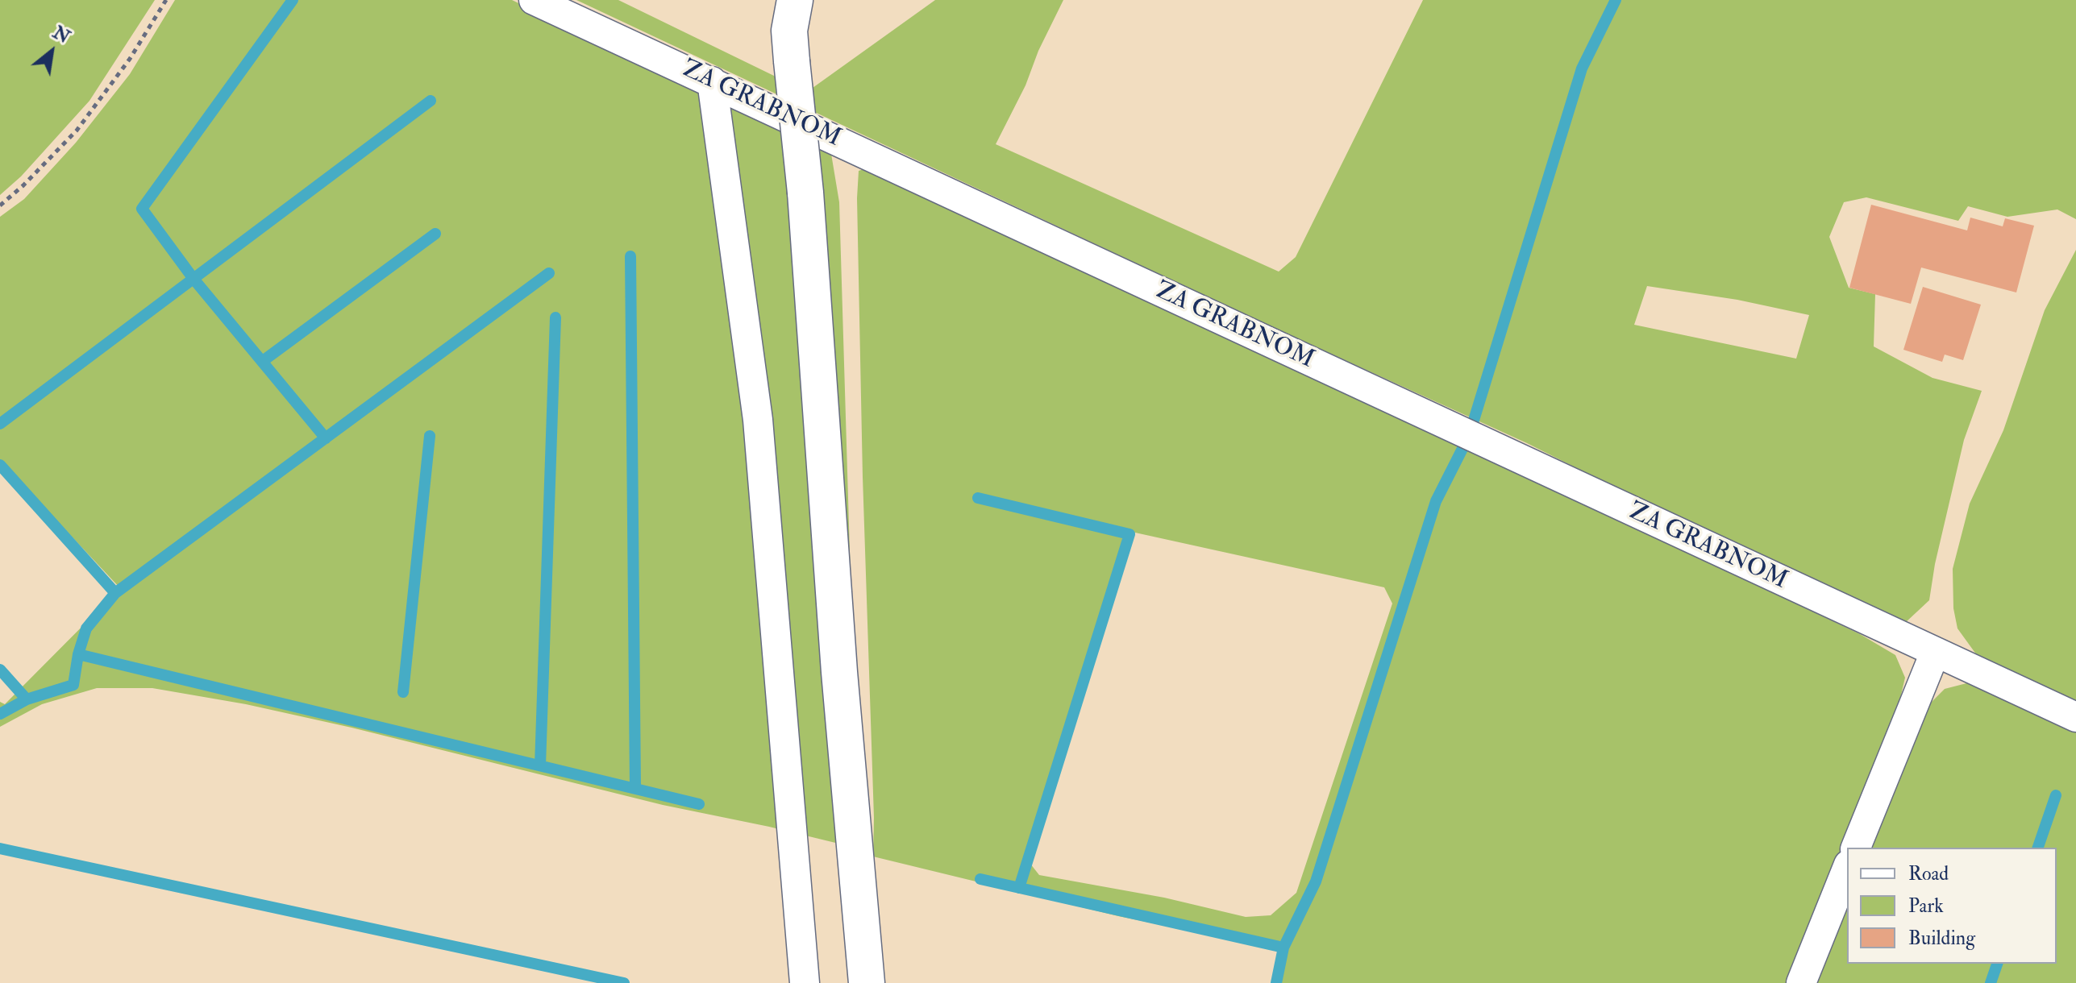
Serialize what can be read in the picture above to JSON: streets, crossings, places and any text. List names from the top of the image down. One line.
{"streets":{"street":["ZA GRABNOM"]},"legend":["Road","Park","Building"],"north":"top right"}
